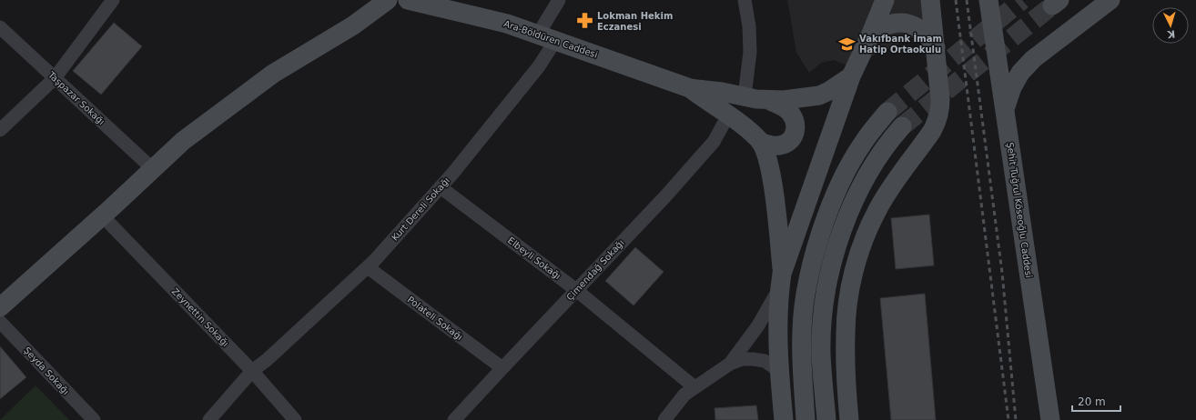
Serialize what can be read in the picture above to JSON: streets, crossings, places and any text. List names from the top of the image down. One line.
{"streets":{"main road":["Ara-Böldüren Caddesi","Şehit Tuğrul Köseoğlu Caddesi"],"street":["Taşpazar Sokağı","Kurt Dereli Sokağı","Elbeyli Sokağı","Çimendağ Sokağı","Zeynettin Sokağı","Polateli Sokağı","Şeyda Sokağı"]},"crossings":[["Ara-Böldüren Caddesi","Kurt Dereli Sokağı"],["Ara-Böldüren Caddesi","Çimendağ Sokağı"],["Kurt Dereli Sokağı","Elbeyli Sokağı"],["Kurt Dereli Sokağı","Zeynettin Sokağı"],["Kurt Dereli Sokağı","Polateli Sokağı"],["Elbeyli Sokağı","Çimendağ Sokağı"],["Çimendağ Sokağı","Polateli Sokağı"]],"places":{"pharmacy":["Lokman Hekim Eczanesi"],"school or university":["Vakıfbank İmam Hatip Ortaokulu"]},"scale_bar":"20 m","north":"bottom"}
